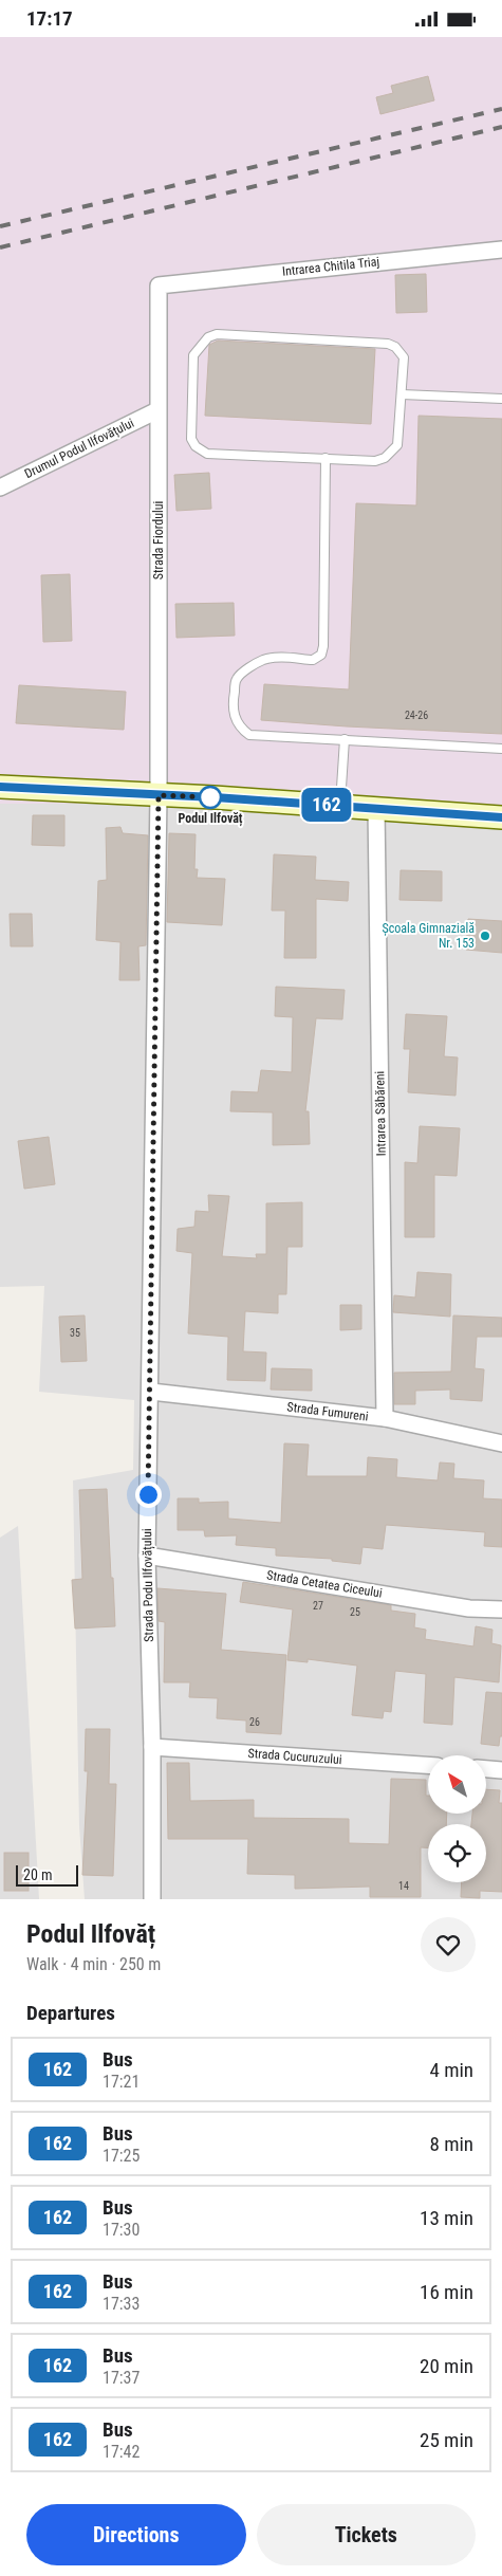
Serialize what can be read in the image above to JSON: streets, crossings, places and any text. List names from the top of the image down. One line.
{"streets":{"street":["Intrarea Chitila Triaj","Drumul Podul Ilfovățului","Strada Fiordului","Intrarea Săbăreni","Strada Fumureni","Strada Cetatea Ciceului","Strada Podu Ilfovățului","Strada Cucuruzului"]},"crossings":[["Intrarea Chitila Triaj","Strada Fiordului"],["Drumul Podul Ilfovățului","Strada Fiordului"],["Strada Fiordului","Strada Podu Ilfovățului"],["Intrarea Săbăreni","Strada Fumureni"],["Strada Fumureni","Strada Podu Ilfovățului"],["Strada Cetatea Ciceului","Strada Podu Ilfovățului"],["Strada Podu Ilfovățului","Strada Cucuruzului"]],"places":["Podul Ilfovăț","Școala Gimnazială Nr. 153"],"lines":["bus line 162"],"house_numbers":["24-26","35","27","25","26","14"],"scale_bar":"20 m","north":"top left","page":{"status":"17:17","on_map":"162","scale":"20 m","heading":[["Podul Ilfovăț","Walk · 4 min · 250 m"],"Departures"],"list":[{"mark":"162","name":"Bus","note":"17:21","value":"4 min"},{"mark":"162","name":"Bus","note":"17:25","value":"8 min"},{"mark":"162","name":"Bus","note":"17:30","value":"13 min"},{"mark":"162","name":"Bus","note":"17:33","value":"16 min"},{"mark":"162","name":"Bus","note":"17:37","value":"20 min"},{"mark":"162","name":"Bus","note":"17:42","value":"25 min"}],"buttons":["Directions","Tickets"]}}
